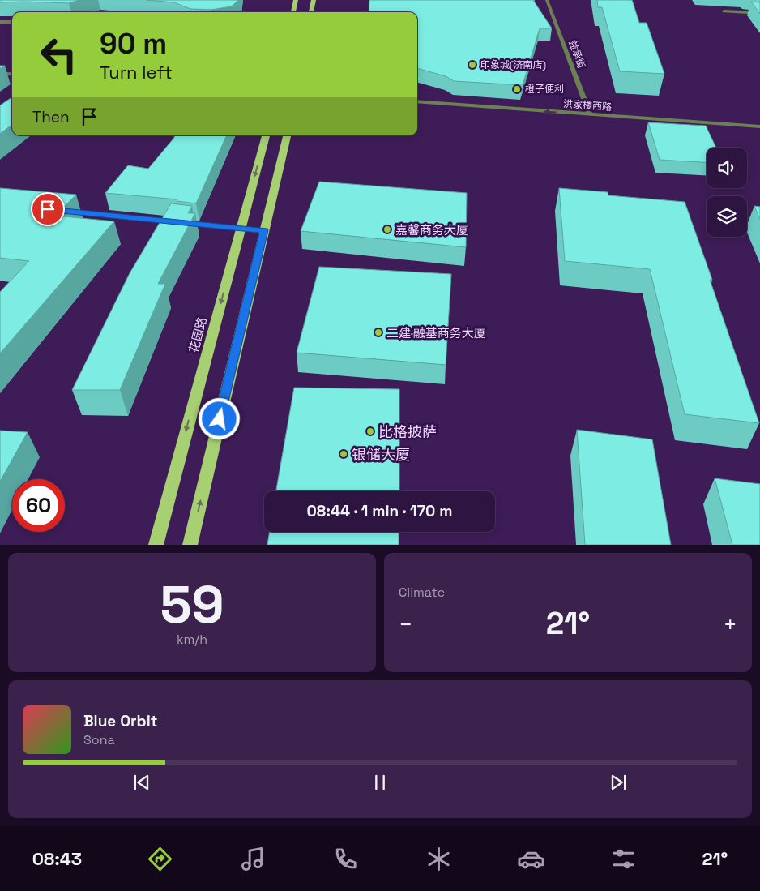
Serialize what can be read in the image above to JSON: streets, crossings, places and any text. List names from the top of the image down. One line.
{"streets":{"main road":["花园路"],"street":["益承街","洪家楼西路"]},"crossings":[["益承街","洪家楼西路"]],"one_way":["洪家楼西路"],"places":["印象城(济南店)","橙子便利","嘉馨商务大厦","二建·融基商务大厦","比格披萨","银储大厦"],"page":{"turn":["90 m","Turn left"],"then":"Then","limit":"60","trip":"08:44 · 1 min · 170 m","tile":[["59","km/h"],"Climate"],"heat":["−","21°","+"],"song":["Blue Orbit","Sona"],"tabs":["08:43","21°"]}}
